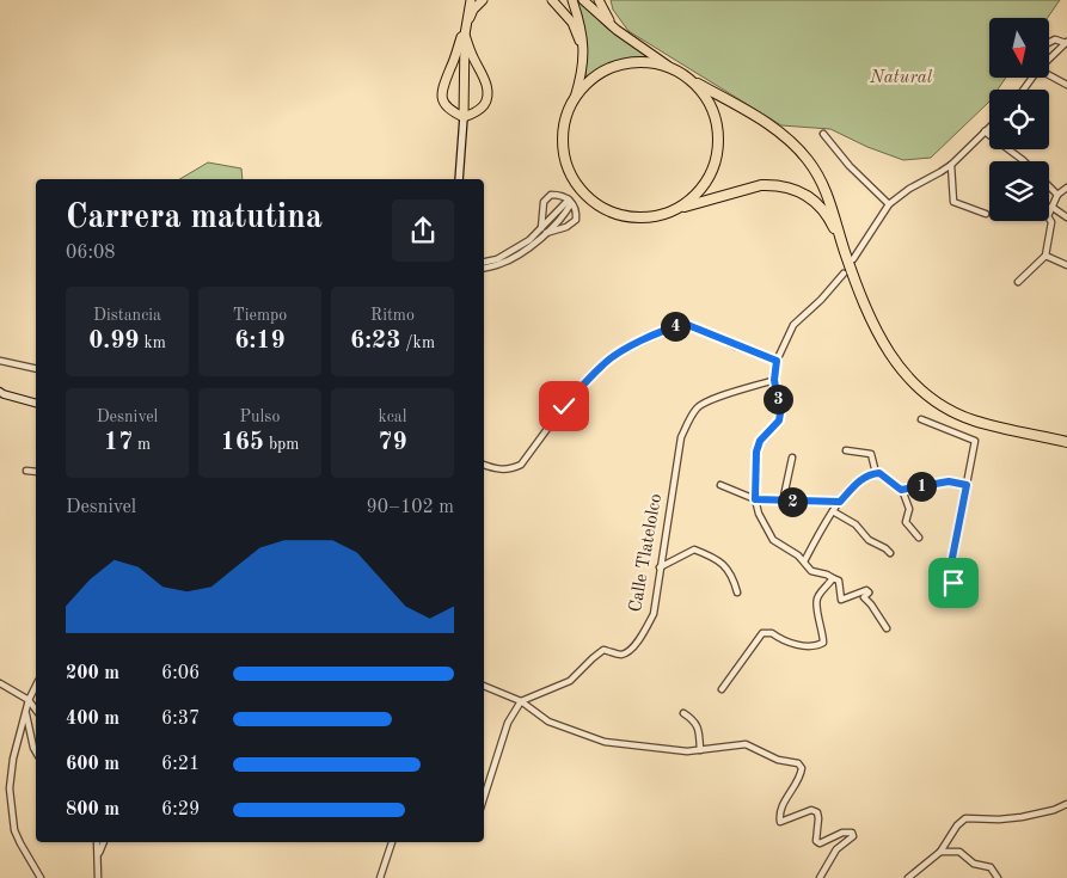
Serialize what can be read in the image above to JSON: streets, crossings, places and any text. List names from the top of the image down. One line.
{"streets":{"street":["Calle Tlatelolco"]},"parks":["Natural"],"north":"bottom","page":{"heading":["Carrera matutina","06:08"],"stats":[["Distancia","0.99 km"],["Tiempo","6:19"],["Ritmo","6:23 /km"],["Desnivel","17 m"],["Pulso","165 bpm"],["kcal","79"]],"pins":["4","3","1","2"],"chart":["Desnivel","90–102 m"],"list":[{"name":"200 m","note":"6:06"},{"name":"400 m","note":"6:37"},{"name":"600 m","note":"6:21"},{"name":"800 m","note":"6:29"}]}}
